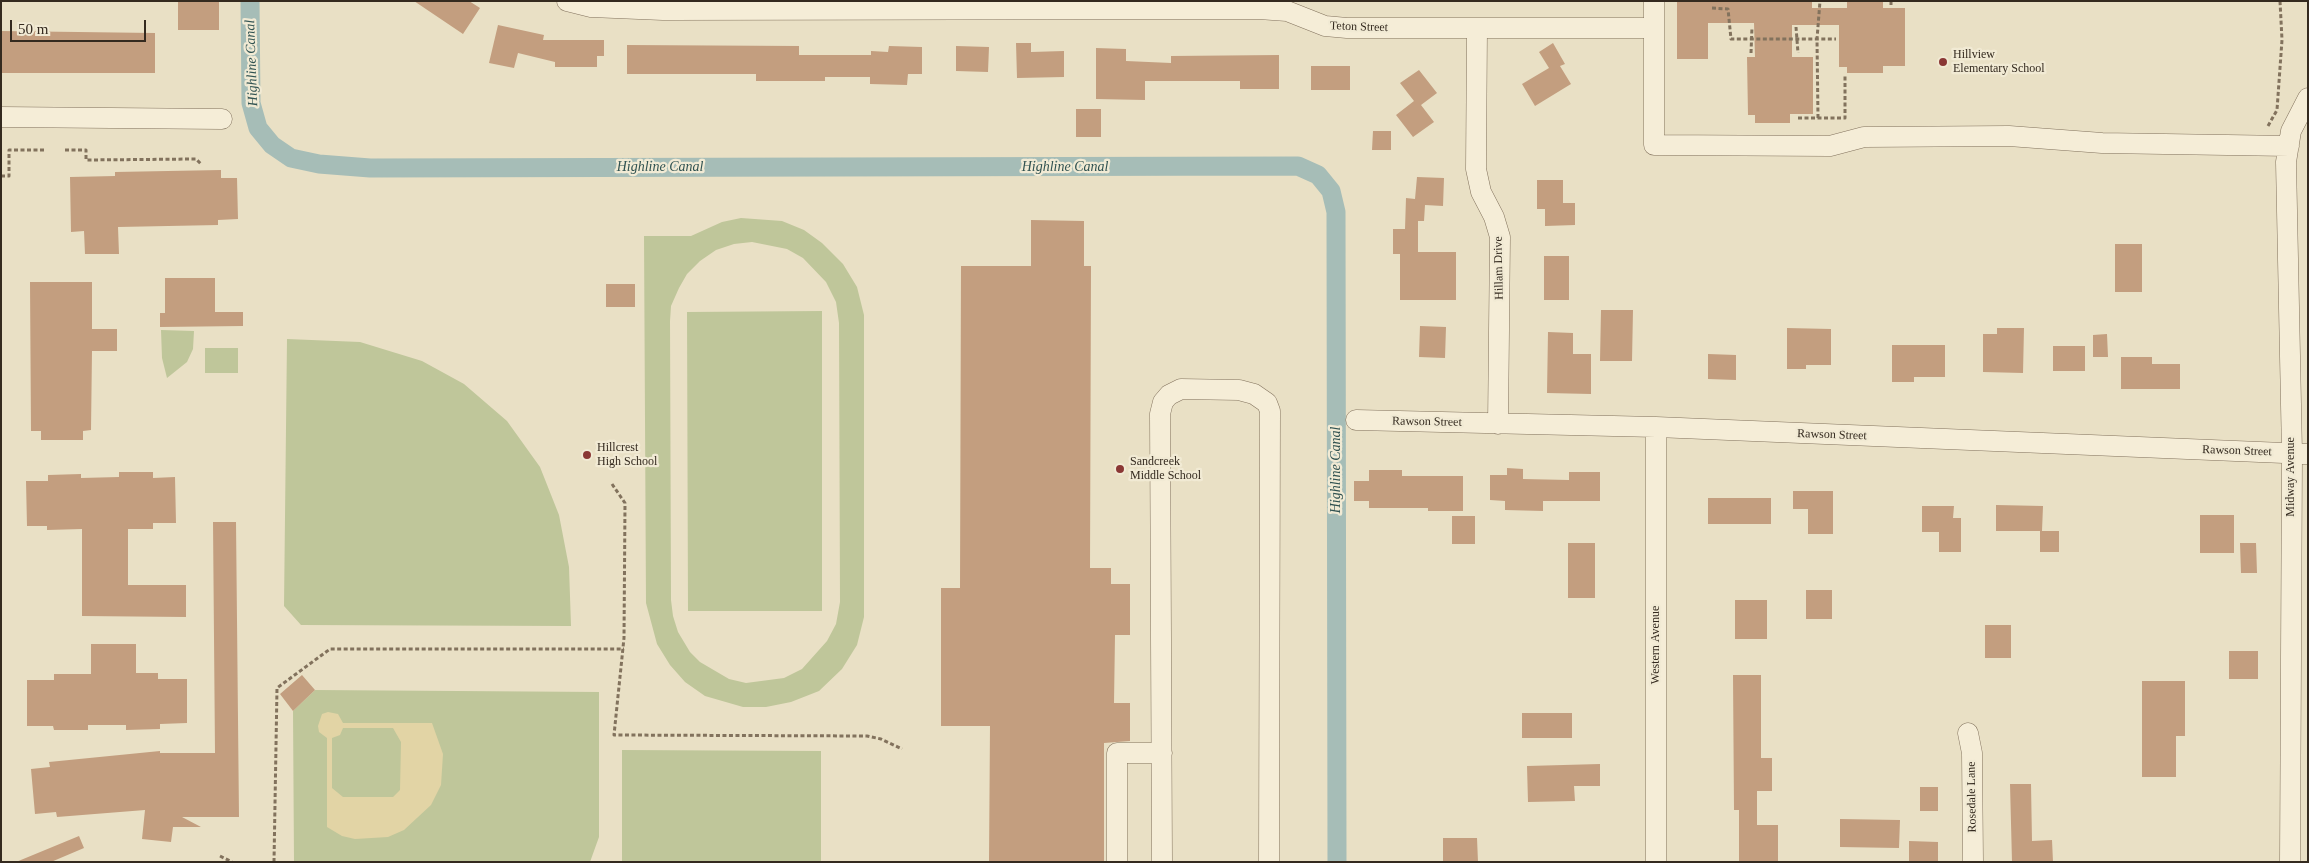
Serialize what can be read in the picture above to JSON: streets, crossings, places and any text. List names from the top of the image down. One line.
{"streets":{"street":["Teton Street","Hillam Drive","Rawson Street","Midway Avenue","Western Avenue","Rosedale Lane"]},"crossings":[["Teton Street","Hillam Drive"],["Hillam Drive","Rawson Street"],["Rawson Street","Midway Avenue"],["Rawson Street","Western Avenue"]],"water":["Highline Canal"],"places":["Hillview Elementary School","Hillcrest High School","Sandcreek Middle School"],"scale_bar":"50 m"}
